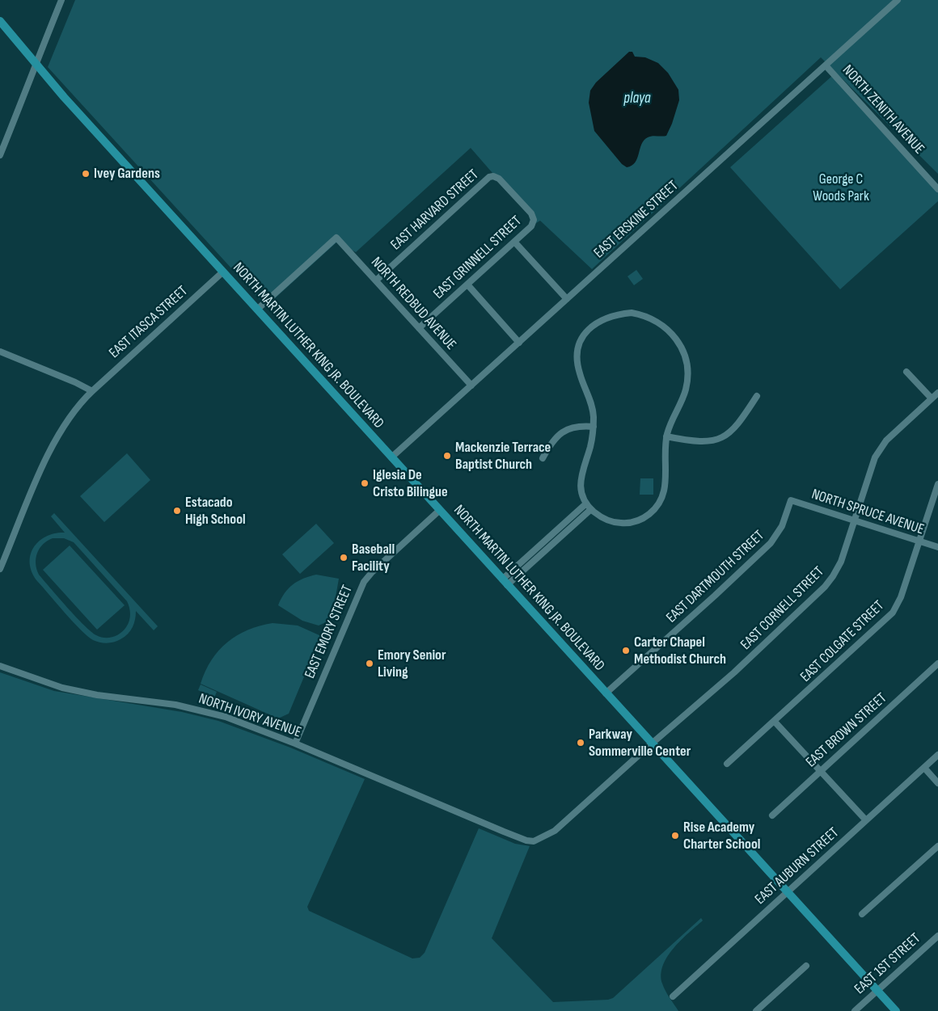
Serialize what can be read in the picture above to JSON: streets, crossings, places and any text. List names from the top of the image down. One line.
{"streets":{"main road":["NORTH MARTIN LUTHER KING JR. BOULEVARD"],"street":["NORTH ZENITH AVENUE","EAST HARVARD STREET","EAST ERSKINE STREET","EAST GRINNELL STREET","NORTH REDBUD AVENUE","EAST ITASCA STREET","NORTH SPRUCE AVENUE","EAST DARTMOUTH STREET","EAST CORNELL STREET","EAST EMORY STREET","EAST COLGATE STREET","NORTH IVORY AVENUE","EAST BROWN STREET","EAST AUBURN STREET","EAST 1ST STREET"]},"crossings":[["NORTH ZENITH AVENUE","EAST ERSKINE STREET"],["EAST HARVARD STREET","EAST GRINNELL STREET"],["EAST HARVARD STREET","NORTH REDBUD AVENUE"],["EAST ERSKINE STREET","NORTH REDBUD AVENUE"],["EAST ERSKINE STREET","NORTH MARTIN LUTHER KING JR. BOULEVARD"],["EAST GRINNELL STREET","NORTH REDBUD AVENUE"],["NORTH REDBUD AVENUE","NORTH MARTIN LUTHER KING JR. BOULEVARD"],["EAST ITASCA STREET","NORTH MARTIN LUTHER KING JR. BOULEVARD"],["NORTH MARTIN LUTHER KING JR. BOULEVARD","EAST DARTMOUTH STREET"],["NORTH MARTIN LUTHER KING JR. BOULEVARD","EAST CORNELL STREET"],["NORTH MARTIN LUTHER KING JR. BOULEVARD","EAST EMORY STREET"],["NORTH MARTIN LUTHER KING JR. BOULEVARD","EAST AUBURN STREET"],["NORTH MARTIN LUTHER KING JR. BOULEVARD","EAST 1ST STREET"],["NORTH SPRUCE AVENUE","EAST DARTMOUTH STREET"],["NORTH SPRUCE AVENUE","EAST CORNELL STREET"],["NORTH SPRUCE AVENUE","EAST COLGATE STREET"],["EAST CORNELL STREET","NORTH IVORY AVENUE"],["EAST EMORY STREET","NORTH IVORY AVENUE"]],"water":["playa"],"parks":["George C Woods Park"],"places":["Ivey Gardens","Mackenzie Terrace Baptist Church","Iglesia De Cristo Bilingue","Estacado High School","Baseball Facility","Carter Chapel Methodist Church","Emory Senior Living","Parkway Sommerville Center","Rise Academy Charter School"]}
